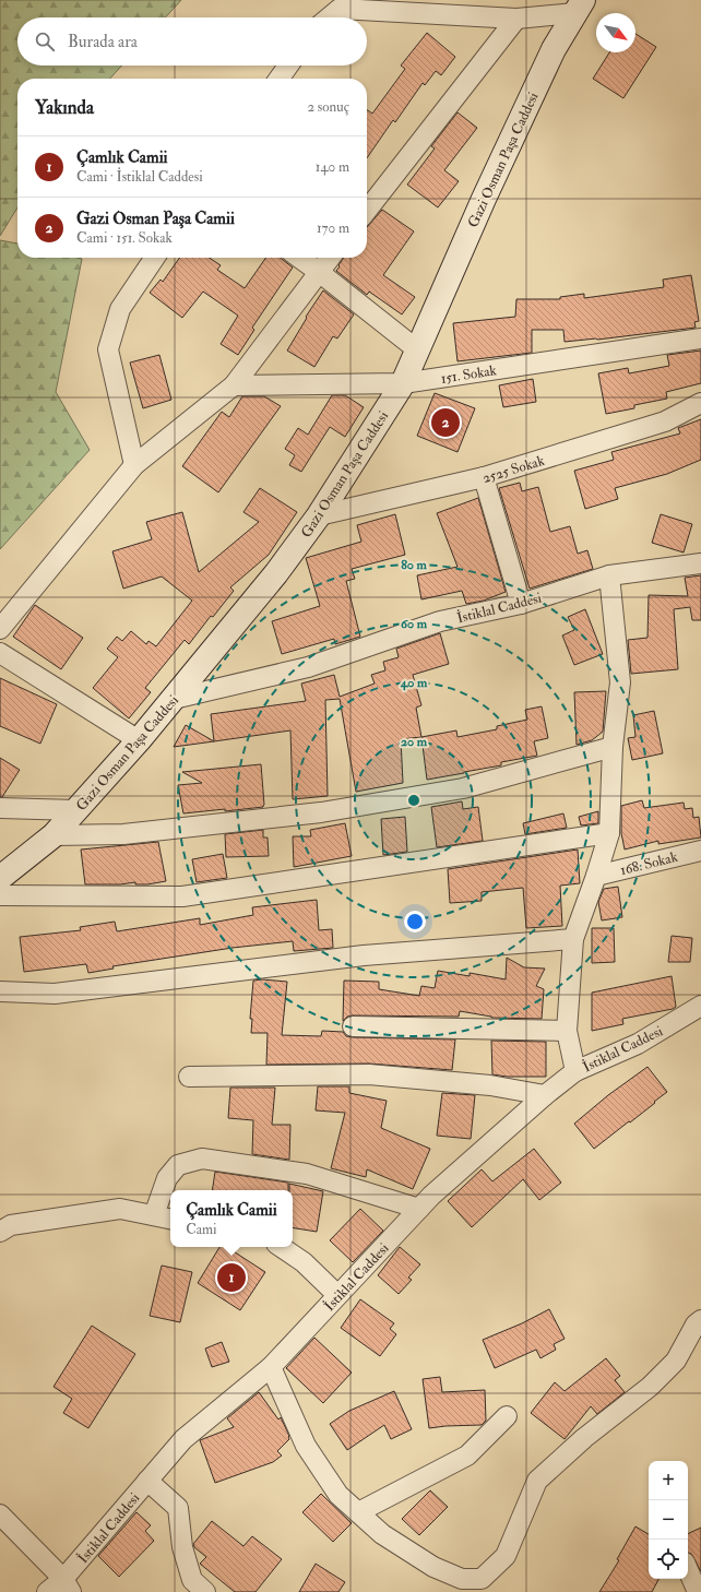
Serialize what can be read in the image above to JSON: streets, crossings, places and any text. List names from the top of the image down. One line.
{"streets":{"street":["Gazi Osman Paşa Caddesi","151. Sokak","2525 Sokak","İstiklal Caddesi","168. Sokak"]},"crossings":[["Gazi Osman Paşa Caddesi","151. Sokak"],["Gazi Osman Paşa Caddesi","2525 Sokak"],["Gazi Osman Paşa Caddesi","İstiklal Caddesi"]],"north":"bottom right","page":{"search":"Burada ara","heading":["Yakında","2 sonuç"],"list":[{"mark":"1","name":"Çamlık Camii","note":"Cami · İstiklal Caddesi","value":"140 m"},{"mark":"2","name":"Gazi Osman Paşa Camii","note":"Cami · 151. Sokak","value":"170 m"}],"pins":["2","1"],"popup":["Çamlık Camii","Cami"],"map_buttons":["+","−"]},"rings":["80 m","60 m","40 m","20 m"]}
